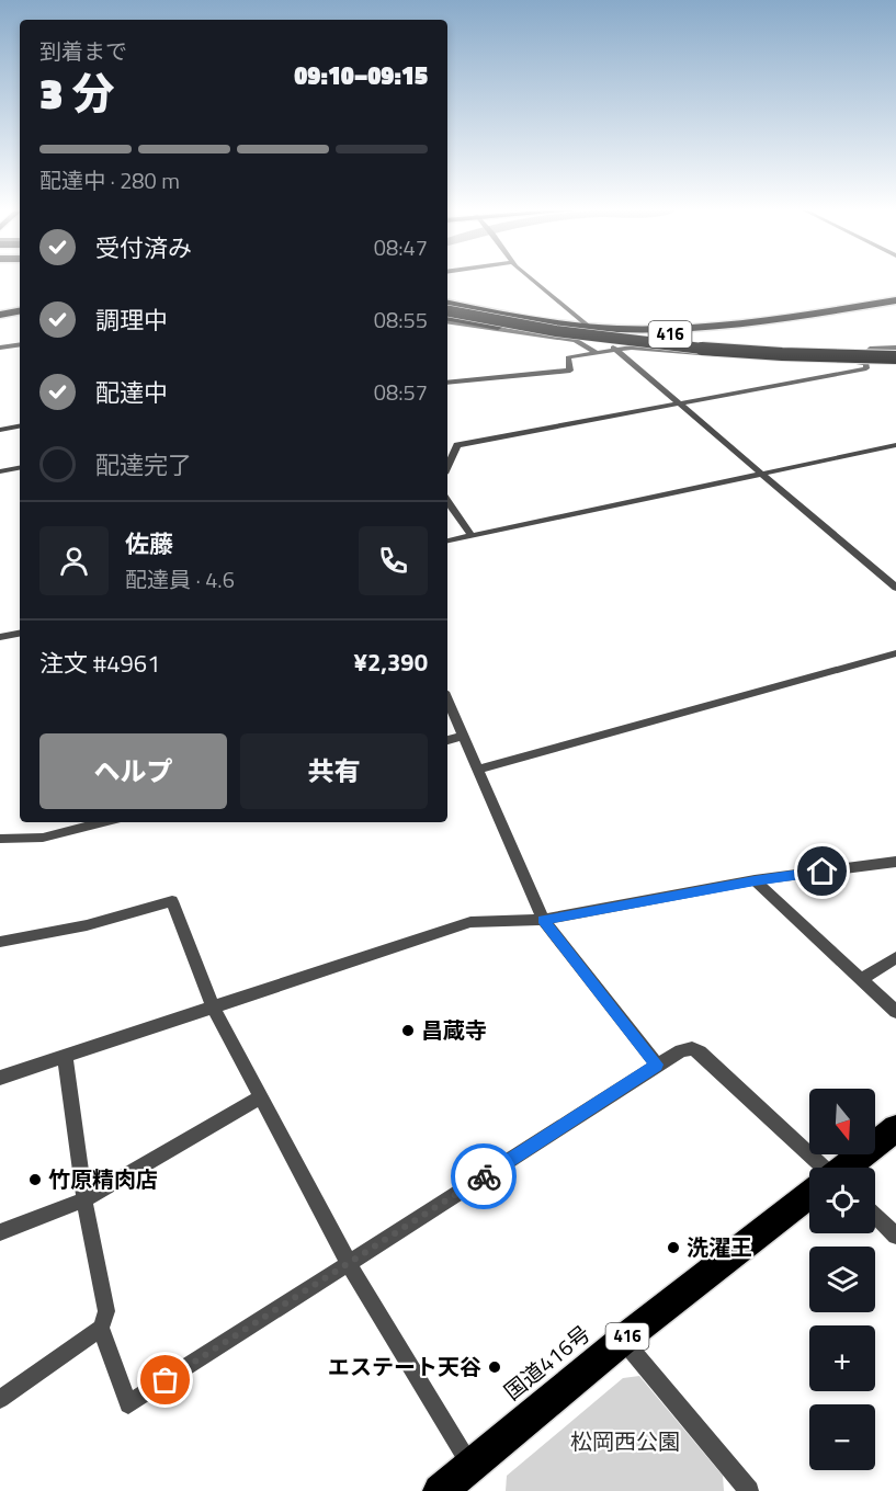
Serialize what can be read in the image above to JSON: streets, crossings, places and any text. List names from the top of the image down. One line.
{"streets":{"highway":["416","国道416号"]},"parks":["松岡西公園"],"places":["昌蔵寺","竹原精肉店","洗濯王","エステート天谷"],"north":"bottom","page":{"heading":["3 分","到着まで","09:10–09:15"],"panel":["佐藤","配達員 · 4.6","注文 #4961","¥2,390"],"bar":"配達中 · 280 m","list":[["受付済み","08:47"],["調理中","08:55"],["配達中","08:57"],"配達完了"],"buttons":["ヘルプ","共有"],"map_buttons":["+","−"]}}
